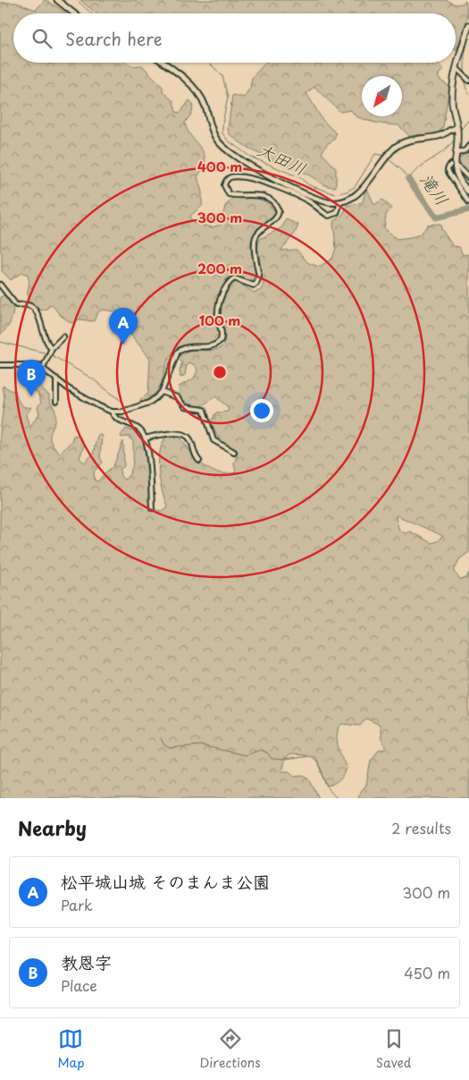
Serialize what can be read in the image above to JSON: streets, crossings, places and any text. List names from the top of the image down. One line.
{"water":["大田川","滝川"],"north":"bottom left","page":{"search":"Search here","pins":["A","B"],"heading":["Nearby","2 results"],"list":[{"mark":"A","name":"松平城山城 そのまんま公園","note":"Park","value":"300 m"},{"mark":"B","name":"教恩字","note":"Place","value":"450 m"}],"nav":["Map","Directions","Saved"]},"rings":["400 m","300 m","200 m","100 m"]}
